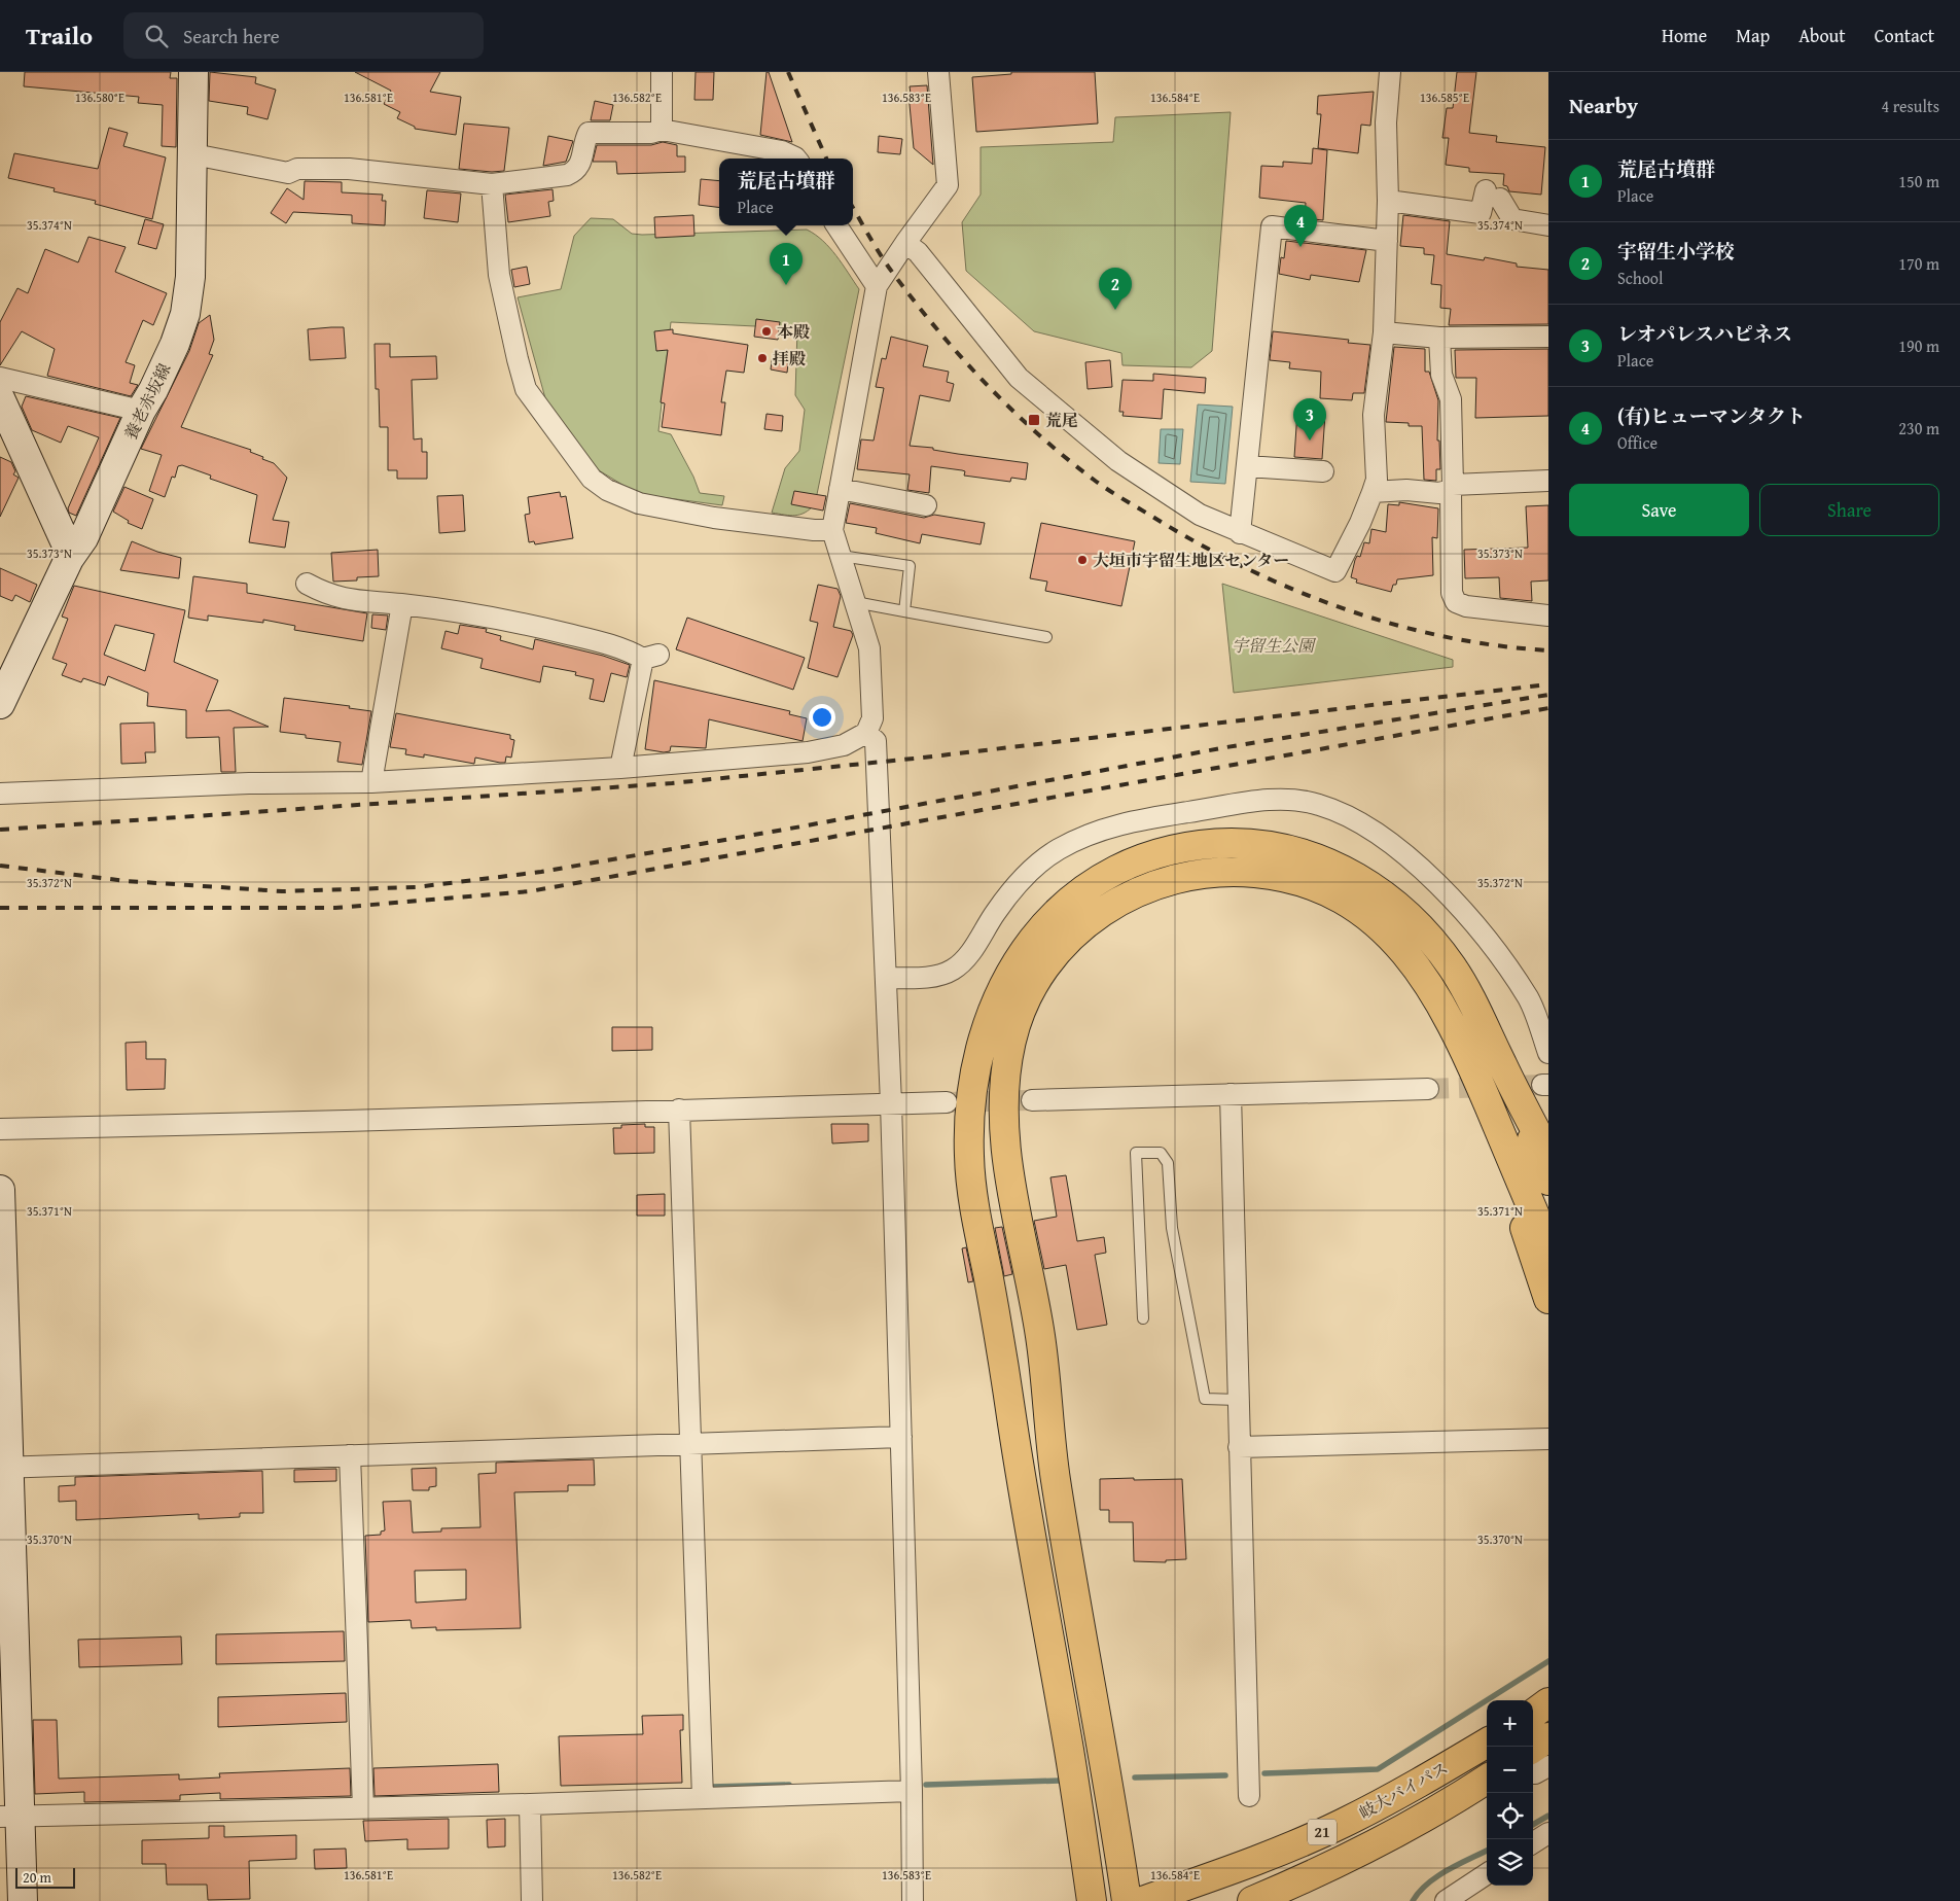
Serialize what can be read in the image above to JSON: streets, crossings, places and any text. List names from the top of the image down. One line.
{"streets":{"highway":["岐大バイパス","21"],"main road":["養老赤坂線"]},"parks":["宇留生公園"],"places":{"other":["本殿","拝殿","大垣市宇留生地区センター"],"transit":["荒尾"]},"scale_bar":"20 m","page":{"header":"Trailo","search":"Search here","nav":["Home","Map","About","Contact"],"heading":["Nearby","4 results"],"list":[{"mark":"1","name":"荒尾古墳群","note":"Place","value":"150 m"},{"mark":"2","name":"宇留生小学校","note":"School","value":"170 m"},{"mark":"3","name":"レオパレスハピネス","note":"Place","value":"190 m"},{"mark":"4","name":"(有)ヒューマンタクト","note":"Office","value":"230 m"}],"popup":["荒尾古墳群","Place"],"pins":["4","1","2","3"],"buttons":["Save","Share"],"map_buttons":["+","−"],"scale":"20 m"},"coordinates":["136.580°E","136.581°E","136.582°E","136.583°E","136.584°E","136.585°E","35.374°N","35.373°N","35.372°N","35.371°N","35.370°N"]}
